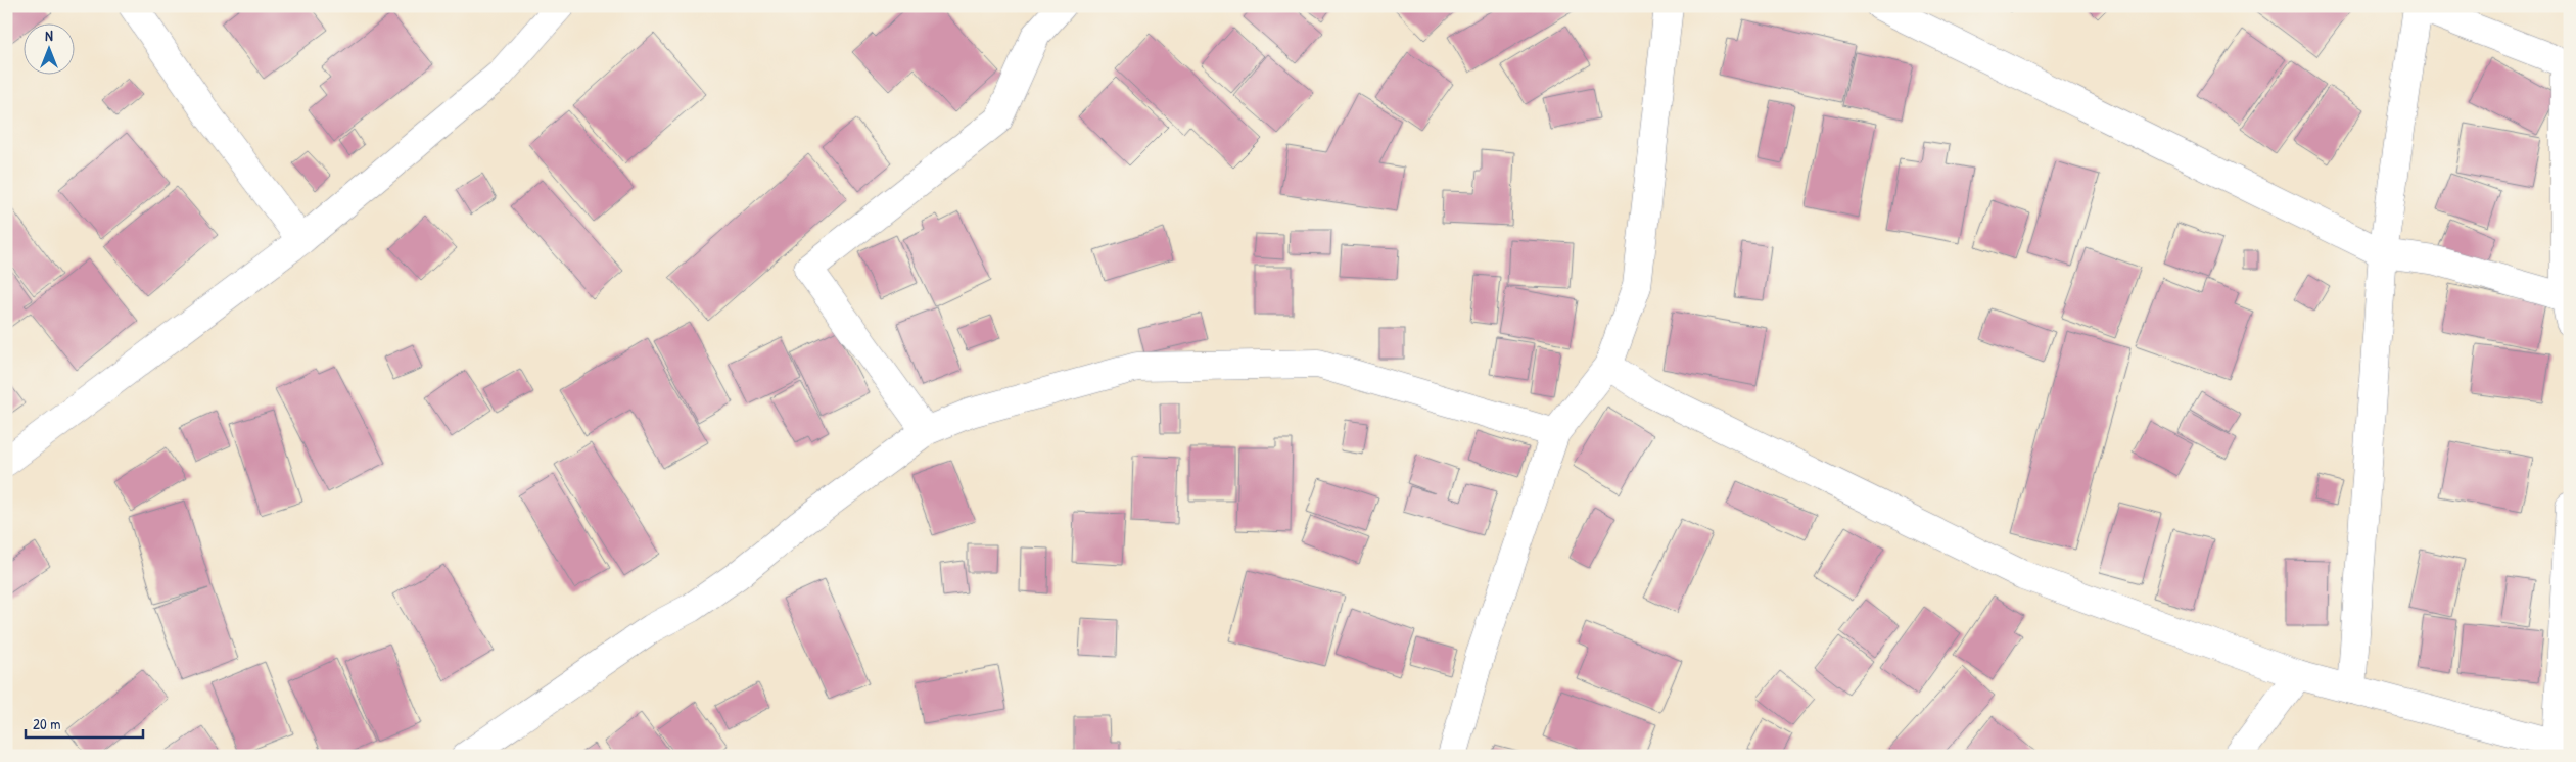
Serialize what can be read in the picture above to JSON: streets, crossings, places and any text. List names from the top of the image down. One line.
{"scale_bar":"20 m","north":"top"}
